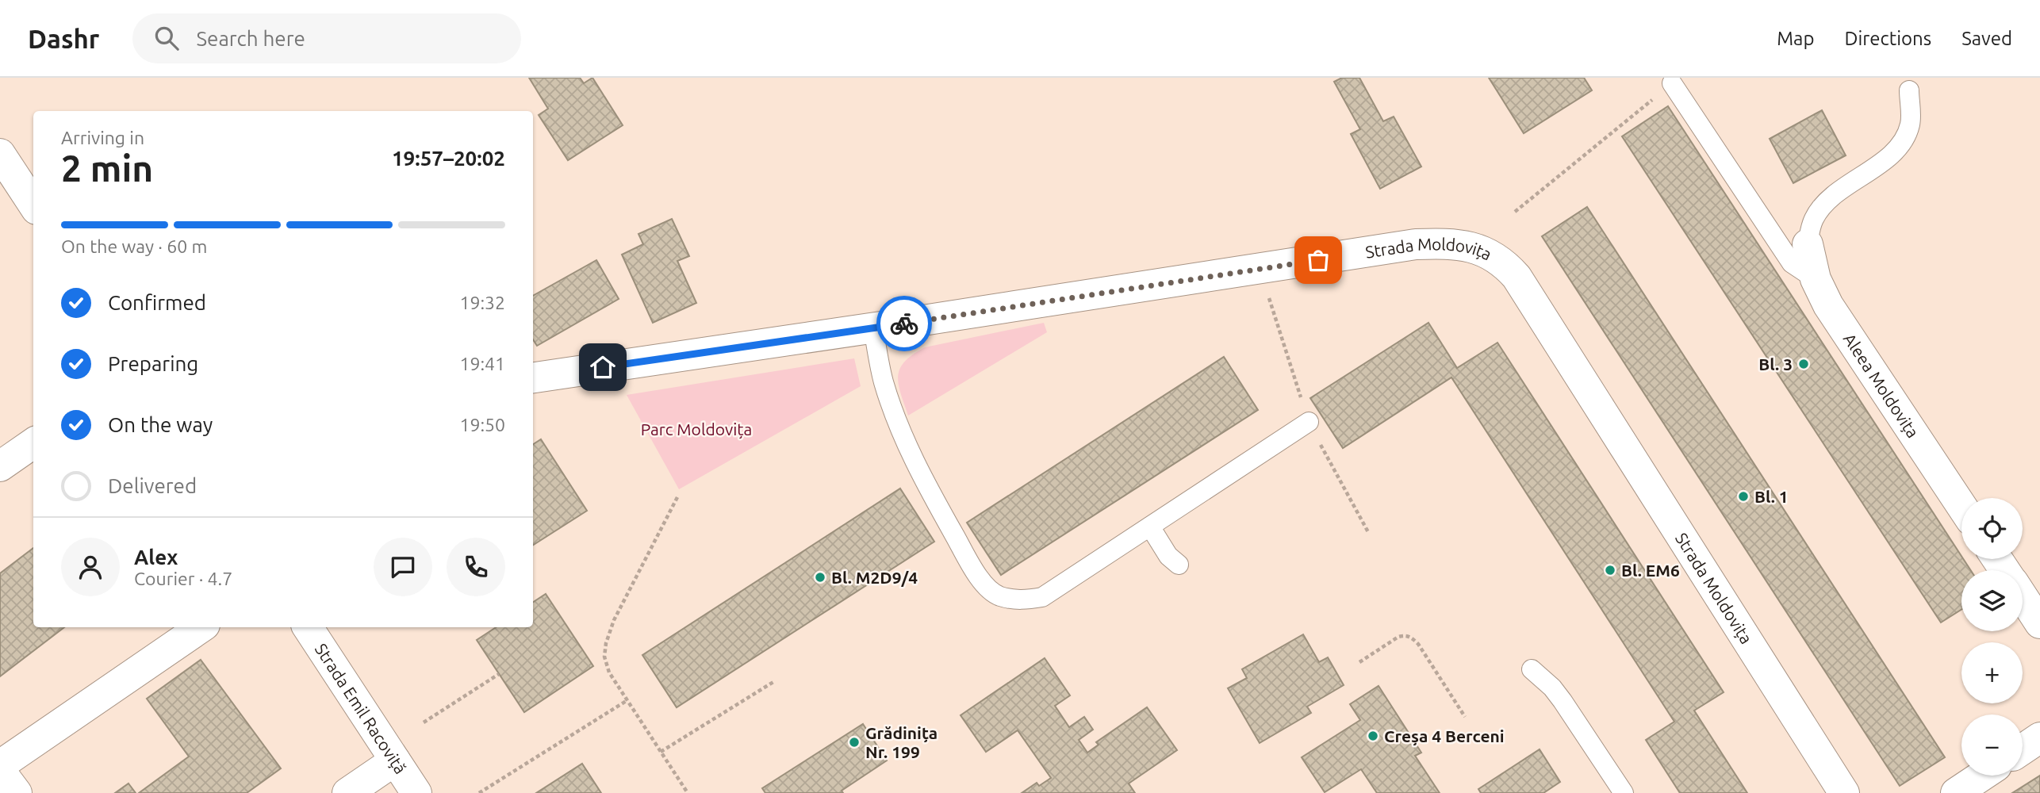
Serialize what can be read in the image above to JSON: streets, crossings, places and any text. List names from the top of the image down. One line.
{"streets":{"street":["Strada Moldovița","Aleea Moldovița","Strada Emil Racoviță"]},"parks":["Parc Moldovița"],"places":["Bl. 3","Bl. 1","Bl. EM6","Bl. M2D9/4","Creșa 4 Berceni","Grădinița Nr. 199"],"page":{"header":"Dashr","search":"Search here","nav":["Map","Directions","Saved"],"heading":["2 min","Arriving in","19:57–20:02"],"panel":["Alex","Courier · 4.7"],"bar":"On the way · 60 m","list":[["Confirmed","19:32"],["Preparing","19:41"],["On the way","19:50"],"Delivered"],"map_buttons":["+","−"]}}
